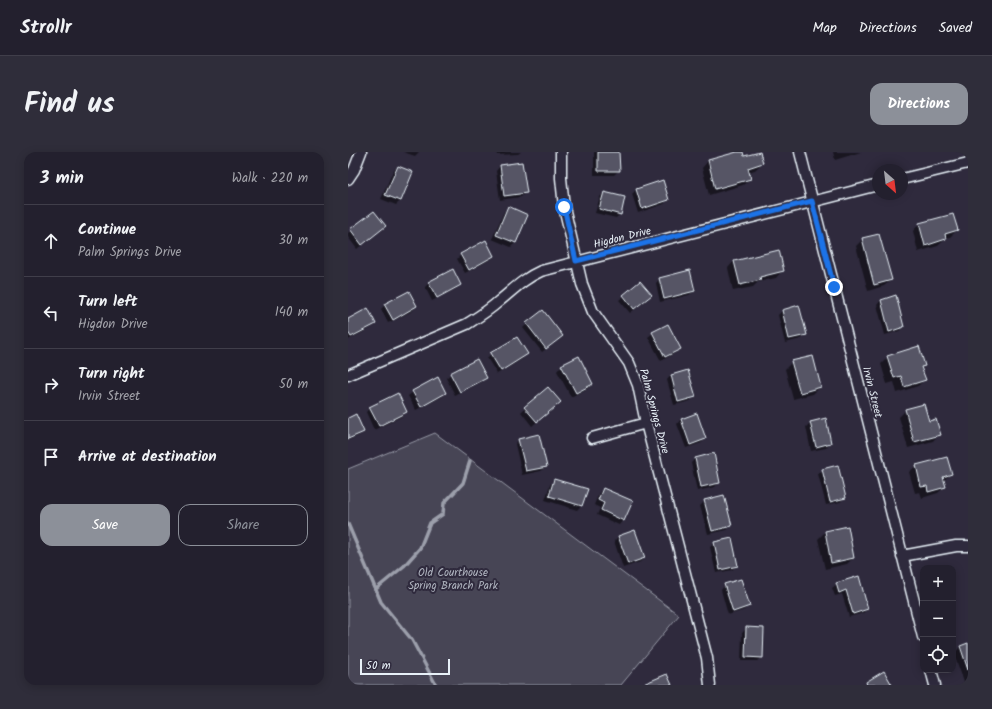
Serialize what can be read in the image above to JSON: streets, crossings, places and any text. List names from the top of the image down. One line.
{"streets":{"street":["Higdon Drive","Irvin Street","Palm Springs Drive"]},"crossings":[["Higdon Drive","Irvin Street"],["Higdon Drive","Palm Springs Drive"]],"parks":["Old Courthouse Spring Branch Park"],"scale_bar":"50 m","north":"bottom right","page":{"header":"Strollr","nav":["Map","Directions","Saved"],"title":"Find us","buttons":["Directions",["Save","Share"]],"heading":["3 min","Walk · 220 m"],"list":[["Continue","Palm Springs Drive","30 m"],["Turn left","Higdon Drive","140 m"],["Turn right","Irvin Street","50 m"],"Arrive at destination"],"map_buttons":["+","−"],"scale":"50 m"}}
